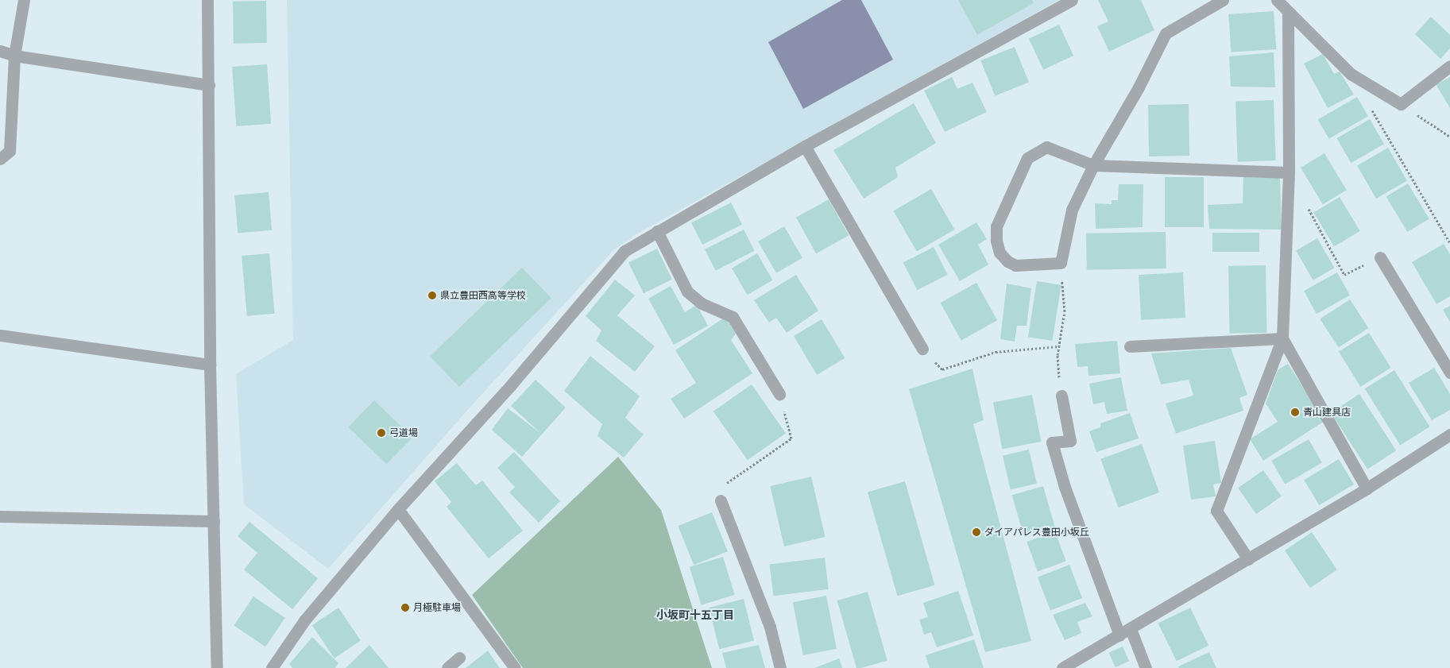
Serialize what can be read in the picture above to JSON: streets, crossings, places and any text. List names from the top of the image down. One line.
{"districts":["小坂町十五丁目"],"places":["県立豊田西高等学校","青山建具店","弓道場","ダイアパレス豊田小坂丘","月極駐車場"]}
